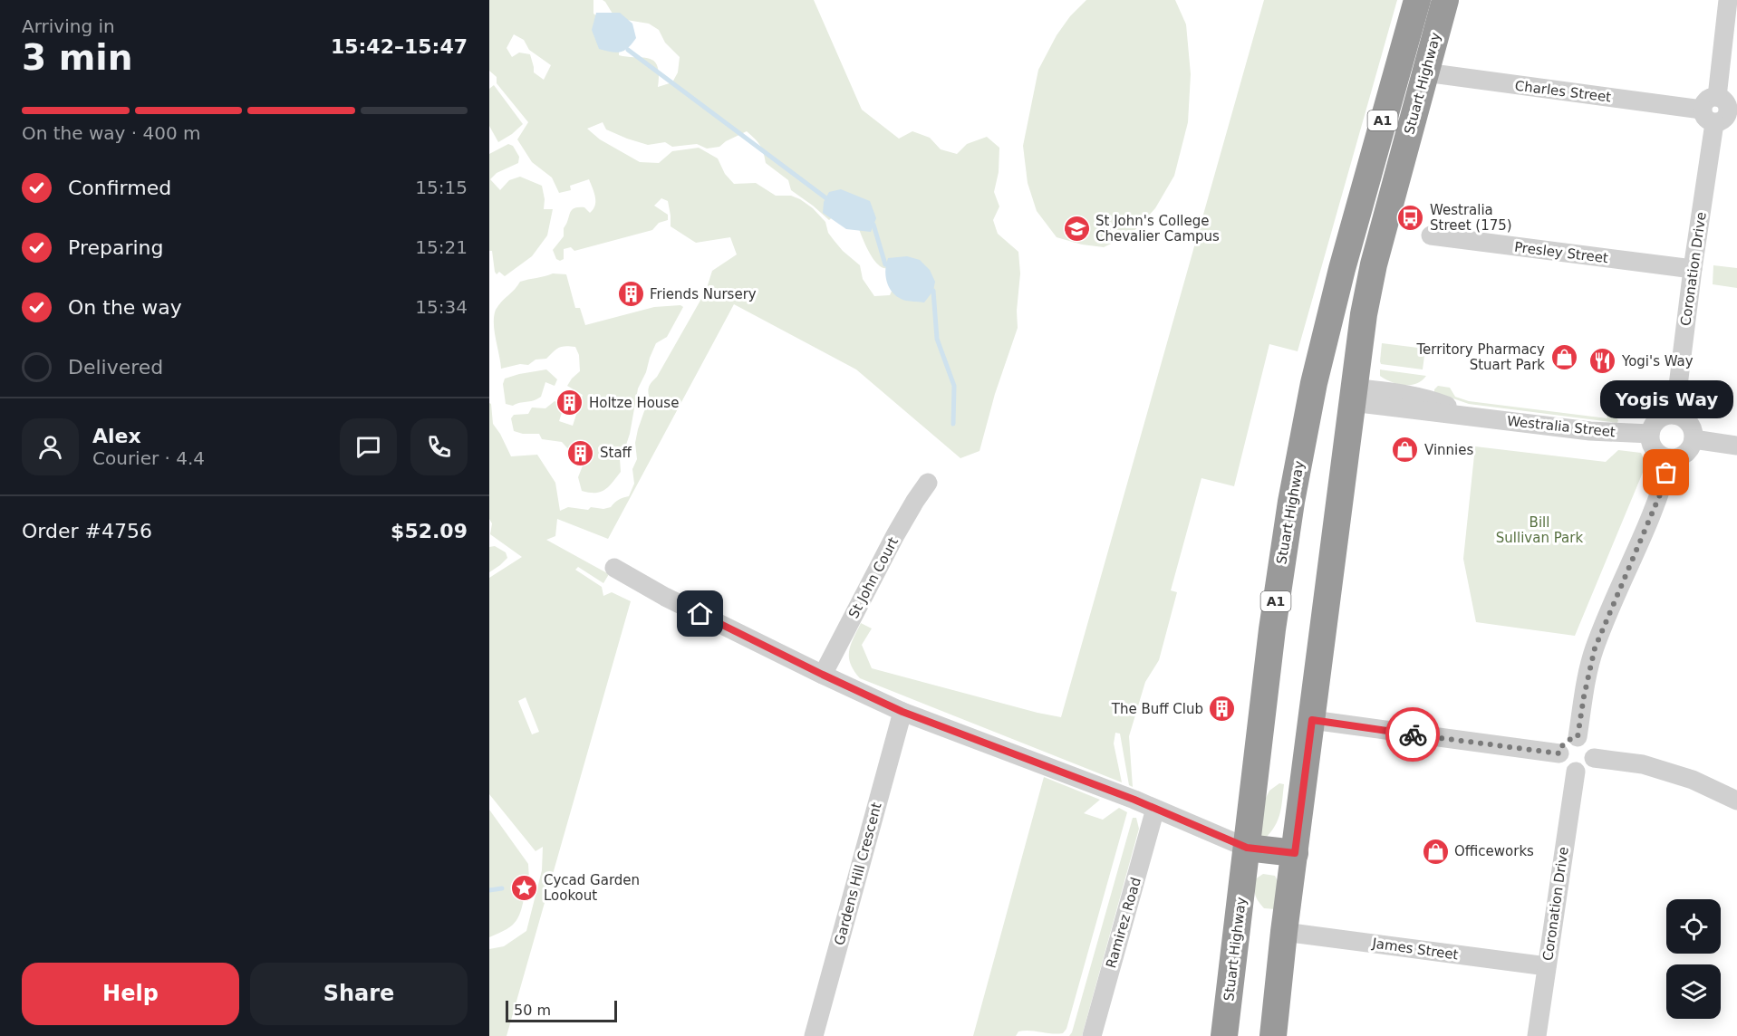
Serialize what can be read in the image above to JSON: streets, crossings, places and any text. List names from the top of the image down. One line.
{"streets":{"highway":["Stuart Highway","A1","Westralia Street"],"street":["Charles Street","Presley Street","Coronation Drive","St John Court","Gardens Hill Crescent","Ramirez Road","James Street"]},"crossings":[["Stuart Highway","Charles Street"],["Stuart Highway","Westralia Street"],["Stuart Highway","James Street"],["Charles Street","Coronation Drive"],["Presley Street","Coronation Drive"],["Coronation Drive","Westralia Street"],["Coronation Drive","James Street"]],"parks":["Bill Sullivan Park"],"places":{"bus stop":["Westralia Street (175)"],"school or university":["St John's College Chevalier Campus"],"building":["Friends Nursery","Holtze House","Staff","The Buff Club"],"shop":["Territory Pharmacy Stuart Park","Vinnies","Officeworks"],"restaurant":["Yogi's Way"],"other":["Yogis Way"],"place":["Cycad Garden Lookout"]},"scale_bar":"50 m","page":{"heading":["3 min","Arriving in","15:42–15:47"],"panel":["Alex","Courier · 4.4","Order #4756","$52.09"],"bar":"On the way · 400 m","list":[["Confirmed","15:15"],["Preparing","15:21"],["On the way","15:34"],"Delivered"],"bubble":"Yogis Way","buttons":["Help","Share"],"scale":"50 m"}}
